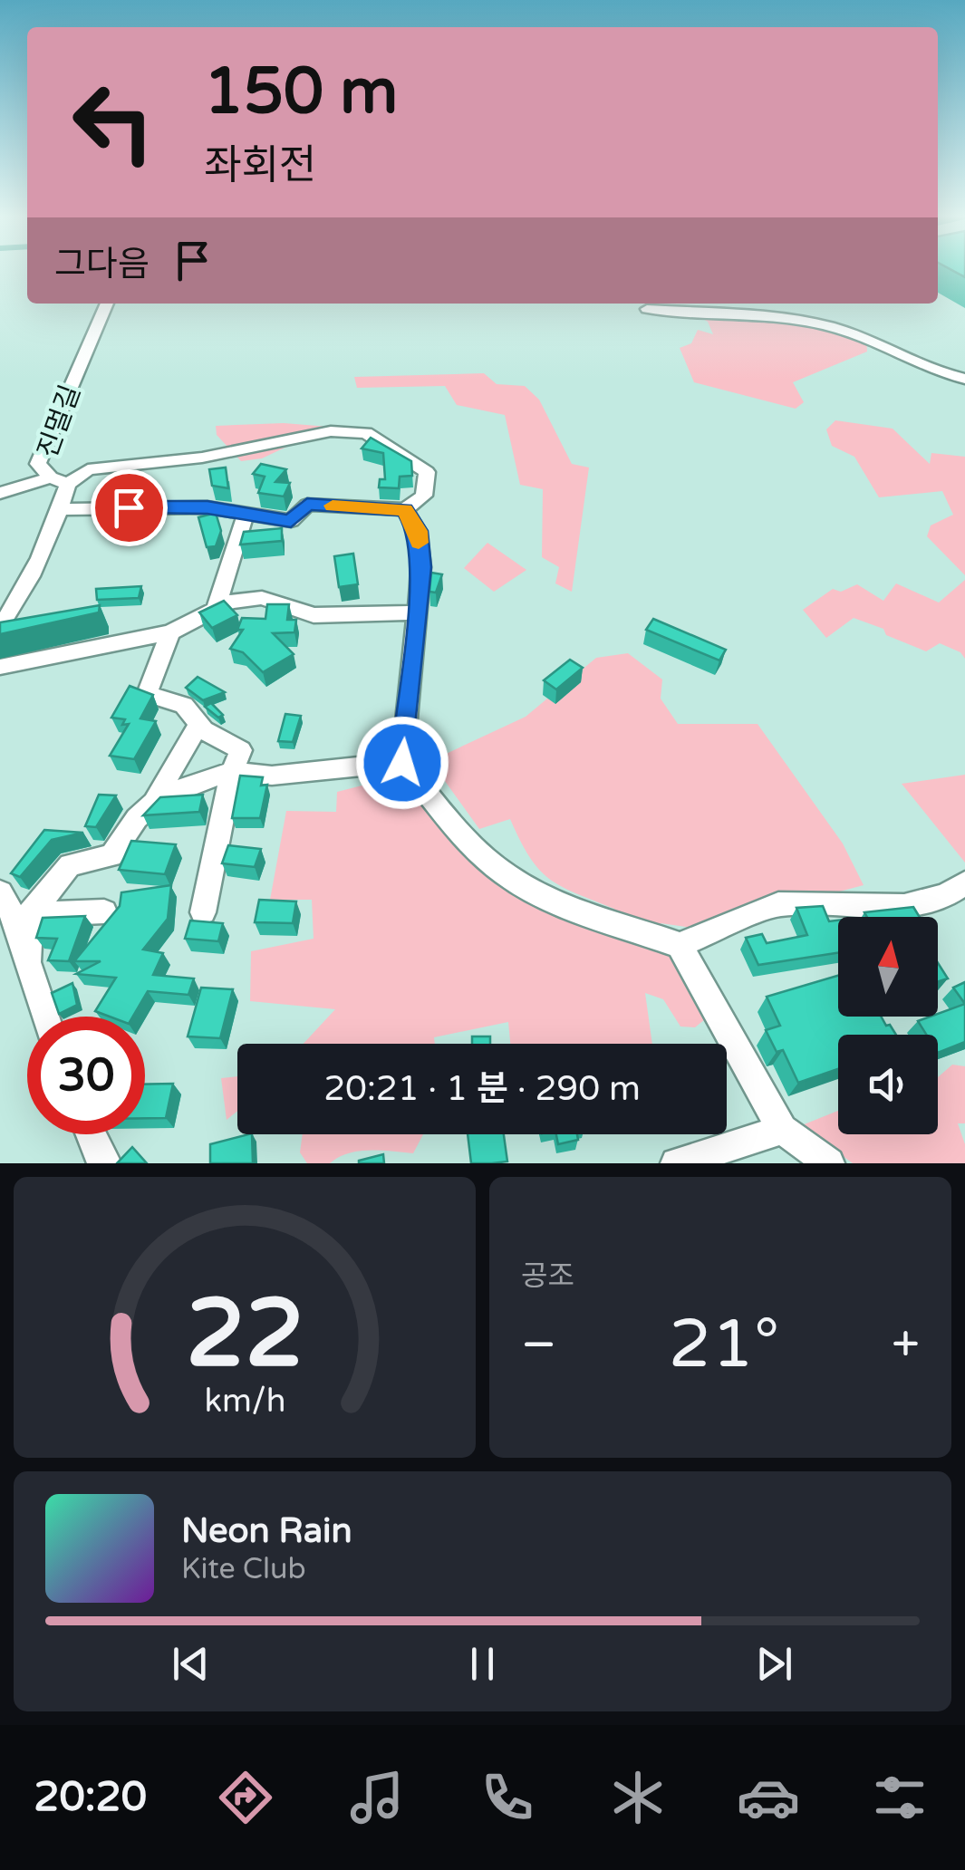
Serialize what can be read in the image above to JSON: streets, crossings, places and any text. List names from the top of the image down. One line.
{"streets":{"street":["진멀길"]},"north":"top","page":{"turn":["150 m","좌회전"],"then":"그다음","limit":"30","trip":"20:21 · 1 분 · 290 m","tile":"공조","heat":["−","21°","+"],"song":["Neon Rain","Kite Club"],"tabs":"20:20","gauge":["22","km/h"]}}
